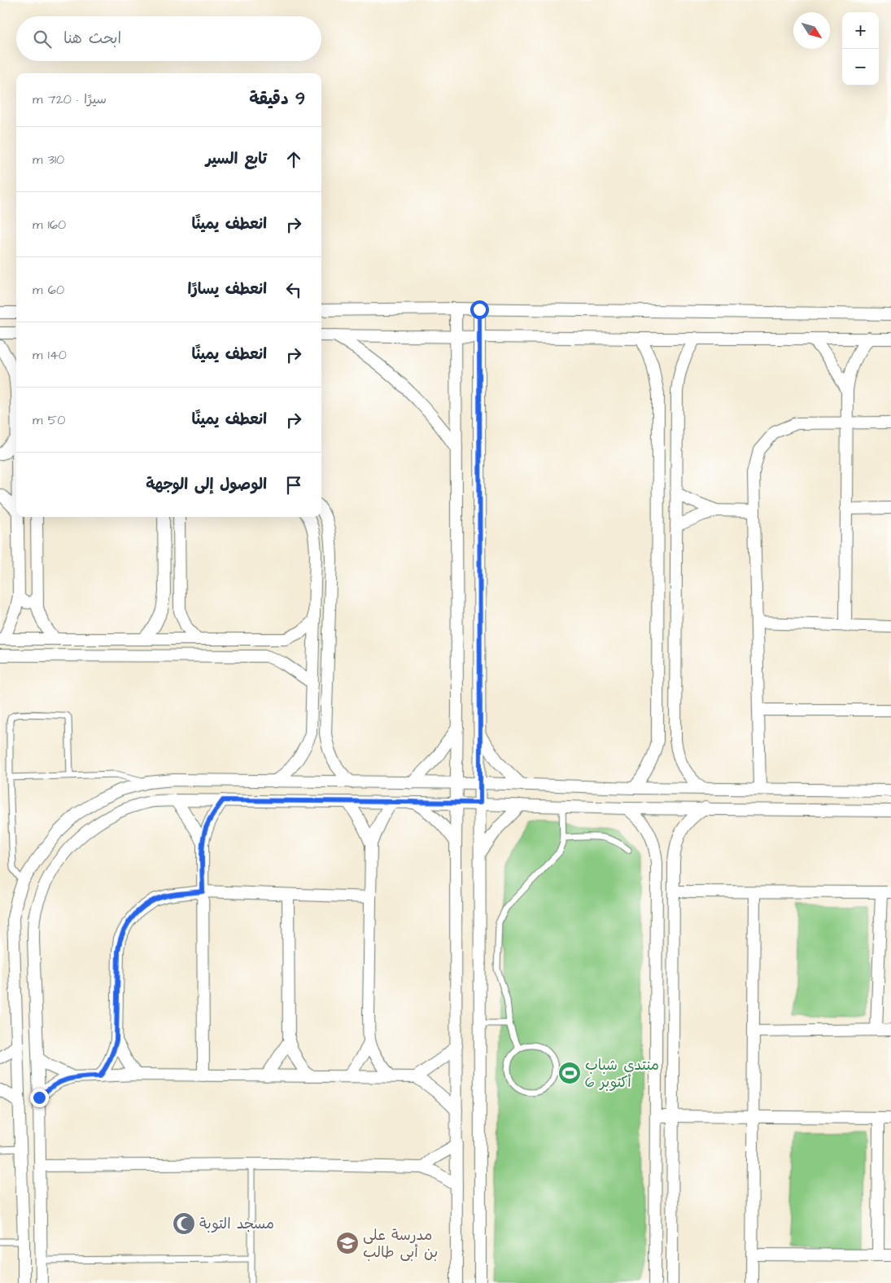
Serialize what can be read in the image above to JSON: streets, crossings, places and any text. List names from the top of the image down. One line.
{"places":{"sports":["منتدى شباب 6 أكتوبر"],"mosque":["مسجد التوبة"],"school or university":["مدرسة على بن أبى طالب"]},"north":"bottom right","page":{"map_buttons":["+","−"],"search":"ابحث هنا","heading":["9 دقيقة","سيرًا · 720 m"],"list":[["تابع السير","310 m"],["انعطف يمينًا","160 m"],["انعطف يسارًا","60 m"],["انعطف يمينًا","140 m"],["انعطف يمينًا","50 m"],"الوصول إلى الوجهة"]}}
